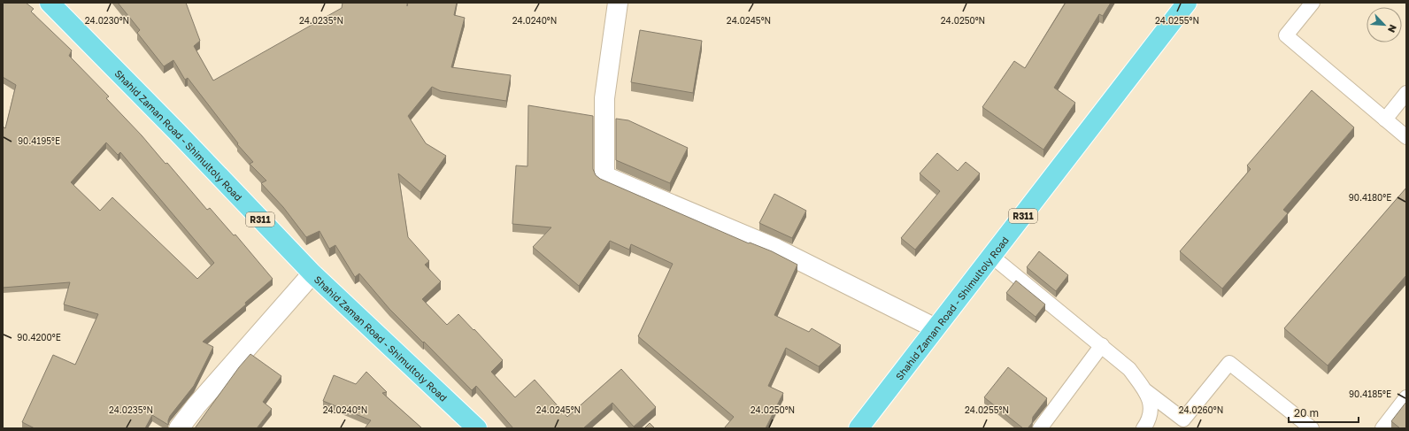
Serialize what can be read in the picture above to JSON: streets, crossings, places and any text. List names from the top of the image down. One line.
{"streets":{"main road":["Shahid Zaman Road - Shimultoly Road","R311"]},"scale_bar":"20 m","north":"bottom right","coordinates":["24.0235°N","24.0240°N","24.0245°N","24.0250°N","24.0255°N","24.0230°N","90.4195°E","90.4180°E","90.4200°E","90.4185°E","24.0260°N"]}
